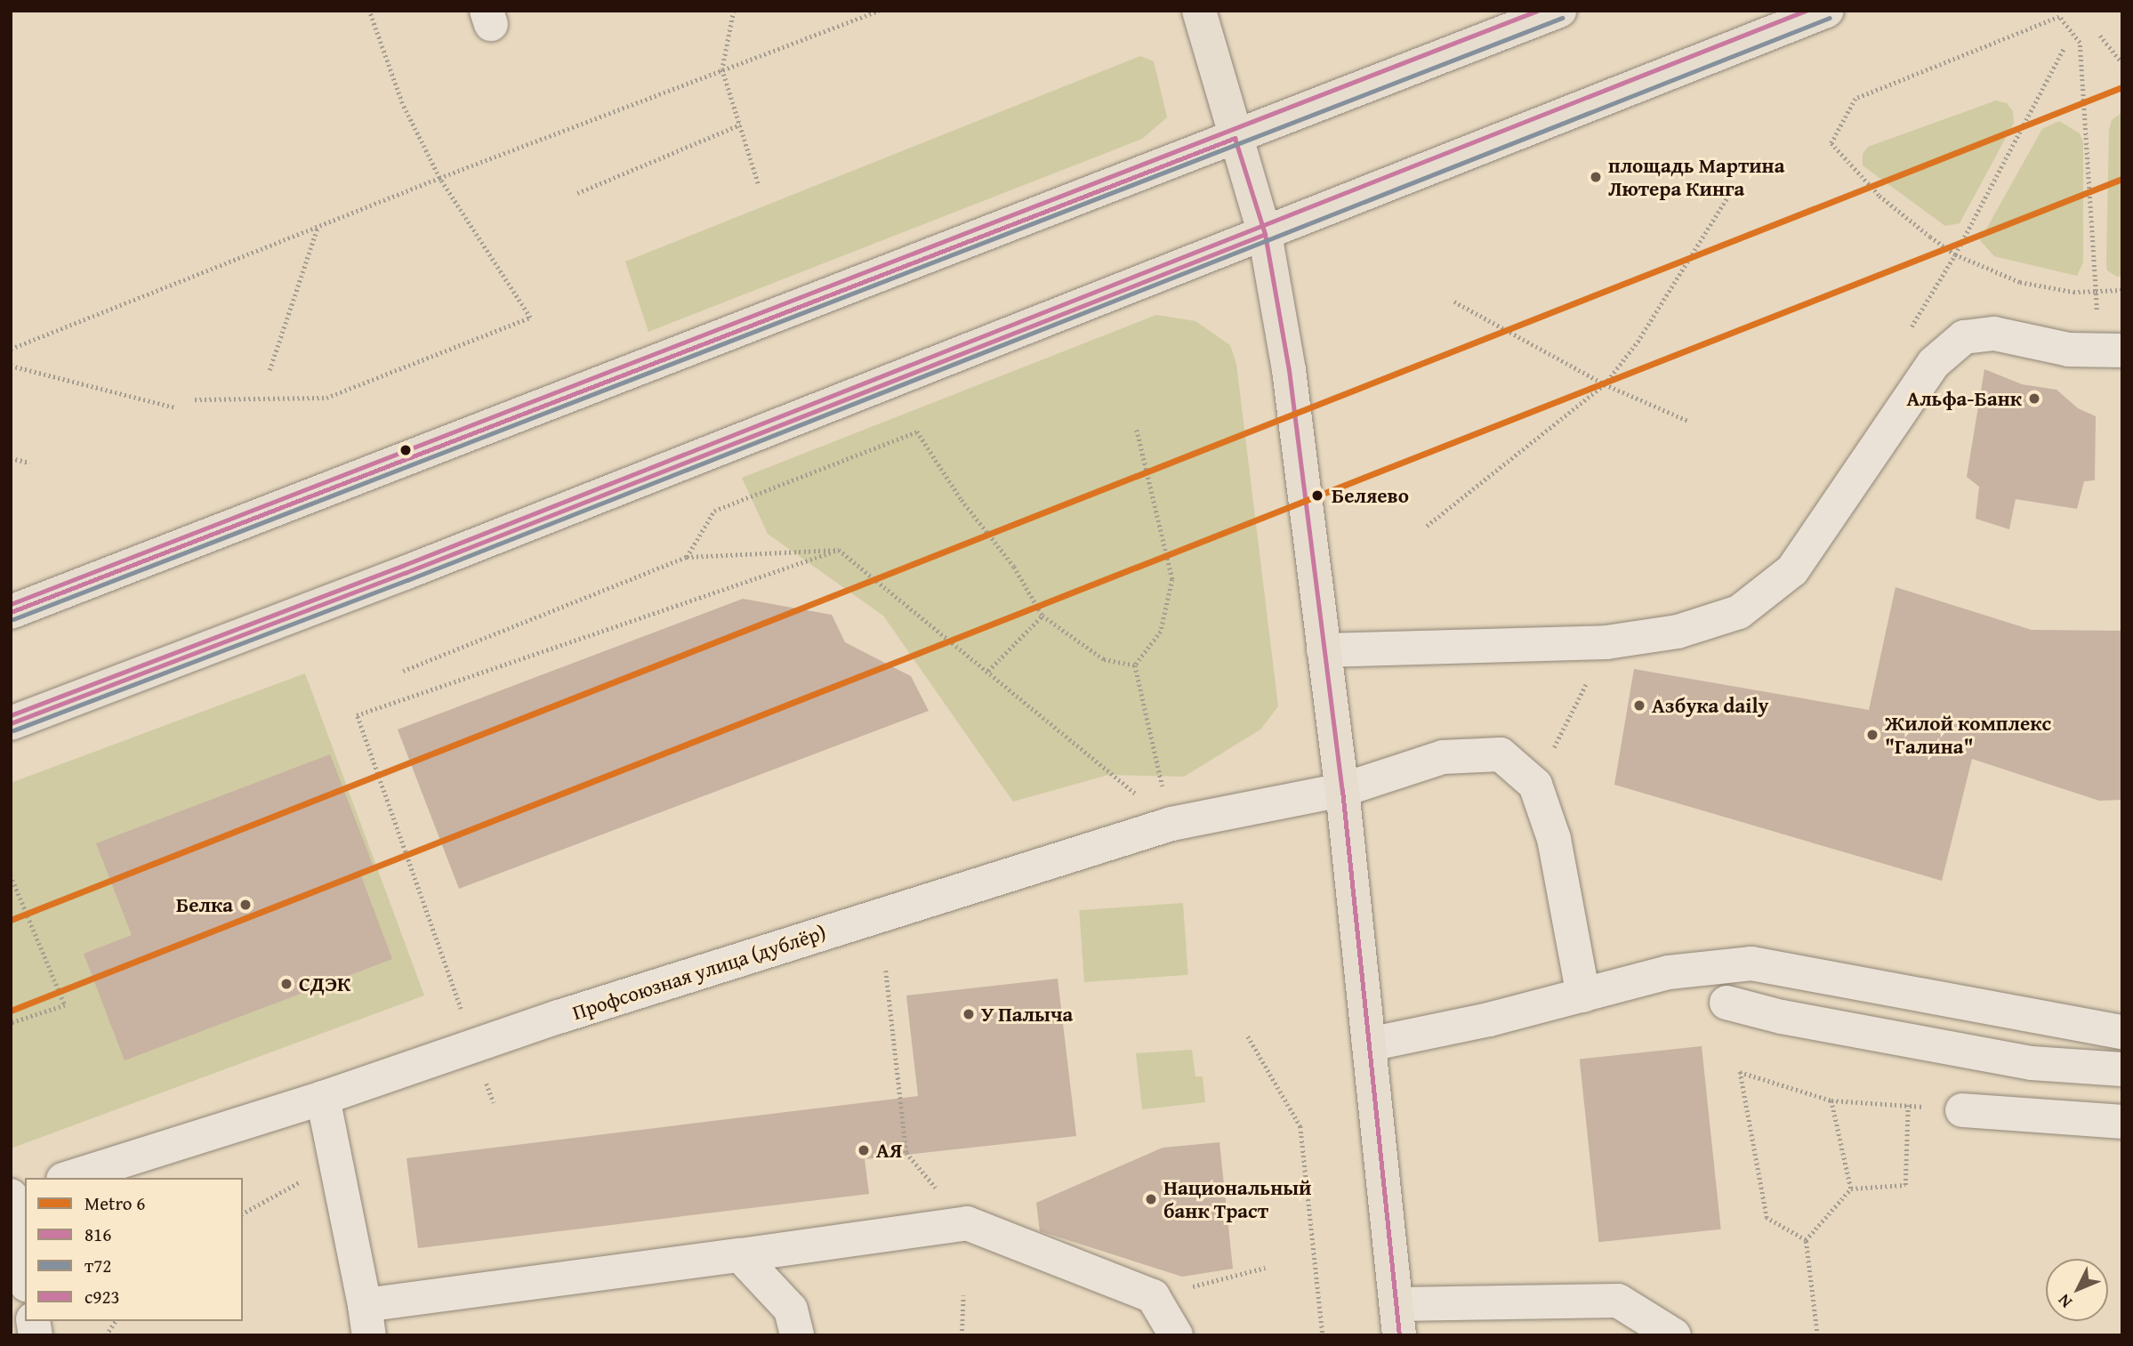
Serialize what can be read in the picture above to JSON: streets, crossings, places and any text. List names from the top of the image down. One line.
{"streets":{"street":["Профсоюзная улица (дублёр)"]},"places":["площадь Мартина Лютера Кинга","Альфа-Банк","Беляево","Азбука daily","Жилой комплекс \"Галина\"","Белка","СДЭК","У Палыча","АЯ","Национальный банк Траст"],"lines":["transit line с923","transit line т72","metro line 6","transit line 816"],"legend":["Metro 6","816","т72","с923"],"north":"bottom left"}
